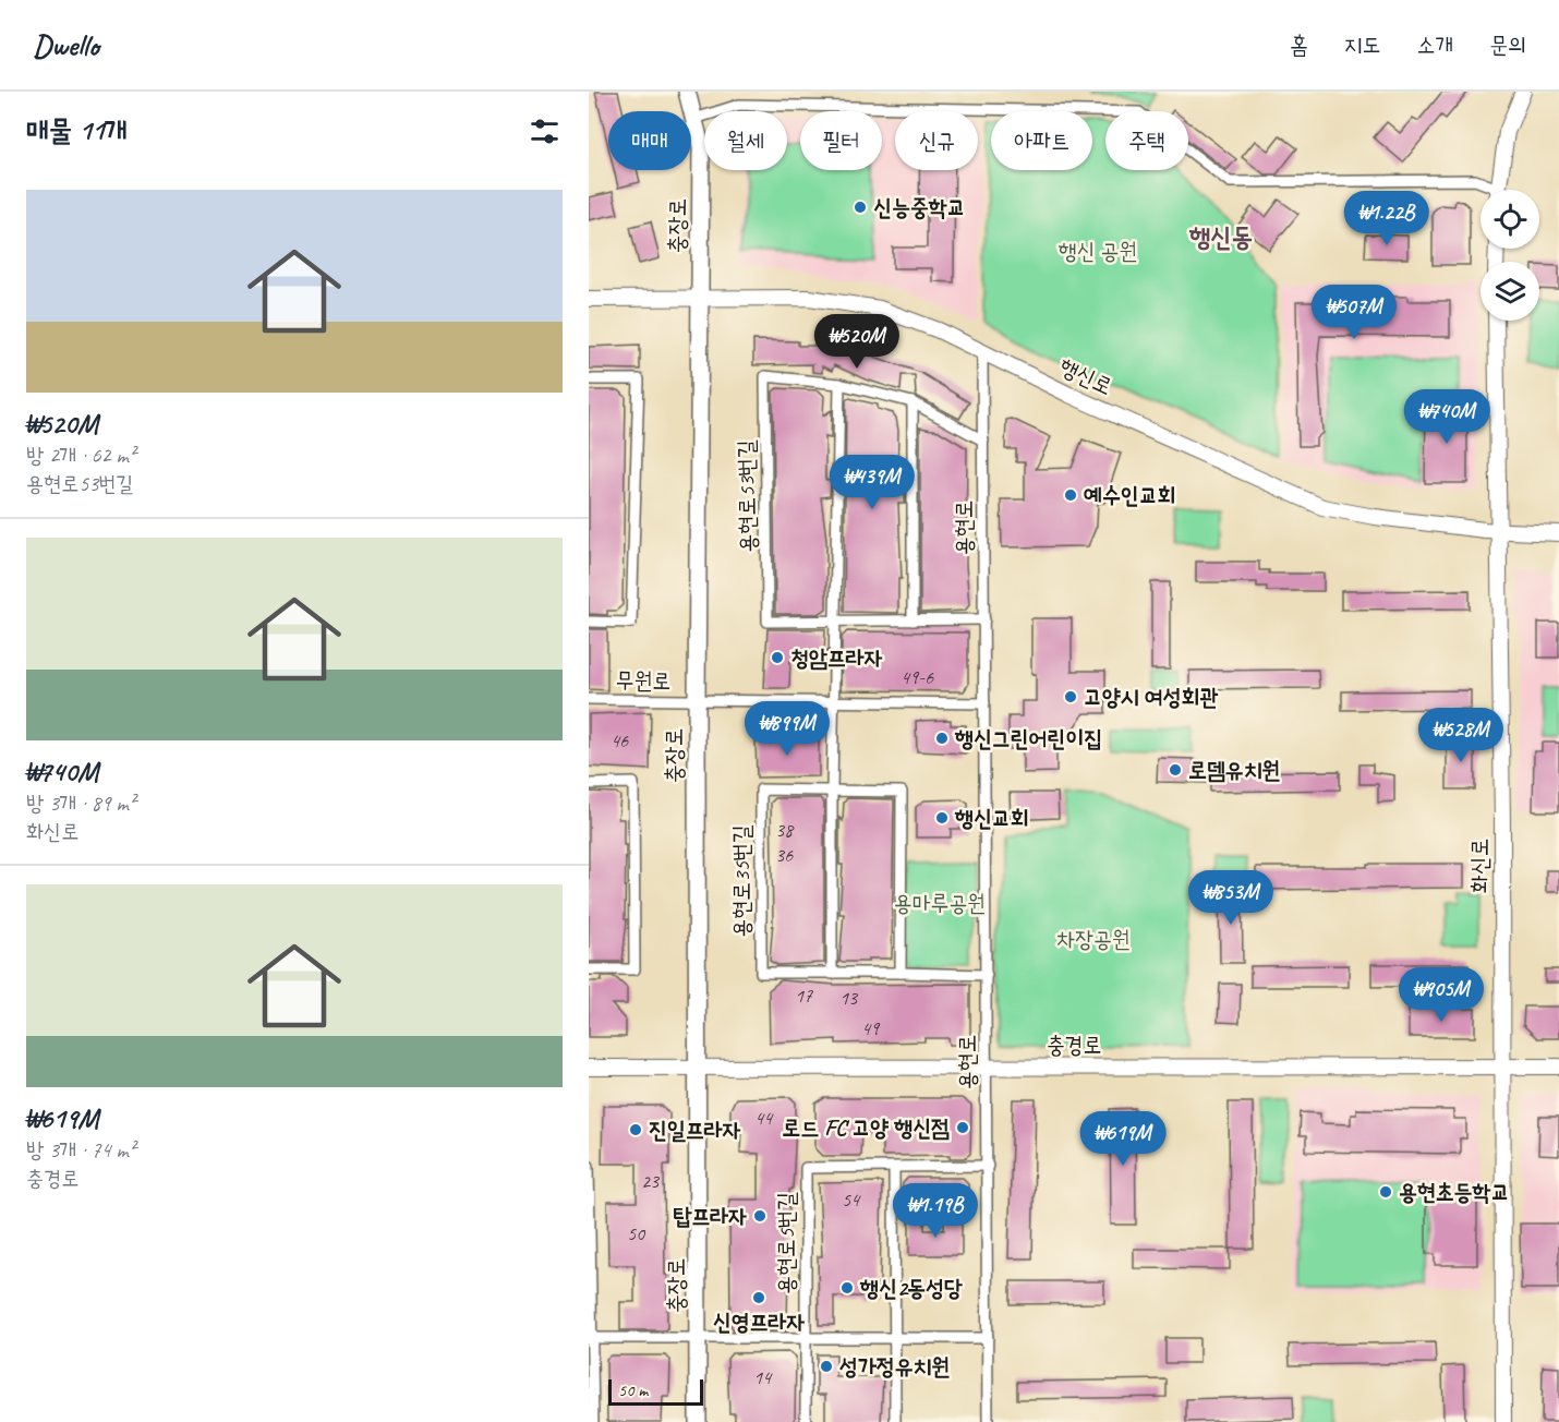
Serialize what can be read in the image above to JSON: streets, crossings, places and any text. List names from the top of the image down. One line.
{"streets":{"main road":["충장로","행신로","화신로","충경로"],"street":["용현로53번길","용현로","무원로","용현로35번길","용현로5번길"]},"crossings":[["충장로","행신로"],["충장로","무원로"],["충장로","충경로"],["행신로","용현로"],["행신로","화신로"],["용현로53번길","용현로"],["용현로","용현로35번길"],["용현로","충경로"],["용현로","용현로5번길"],["화신로","충경로"]],"districts":["행신동"],"parks":["행신 공원","용마루공원","차장공원"],"places":["신능중학교","예수인교회","청암프라자","고양시 여성회관","행신그린어린이집","로뎀유치원","행신교회","로드 FC 고양 행신점","진일프라자","용현초등학교","탑프라자","행신2동성당","신영프라자","성가정유치원"],"house_numbers":["49-6","46","38","36","17","13","49","44","23","54","50","14"],"scale_bar":"50 m","page":{"header":"Dwello","nav":["홈","지도","소개","문의"],"heading":"매물 11개","chip":["매매","월세","필터","신규","아파트","주택"],"list":[{"name":"₩520M","note":"방 2개 · 62 m² · 용현로53번길"},{"name":"₩740M","note":"방 3개 · 89 m² · 화신로"},{"name":"₩619M","note":"방 3개 · 74 m² · 충경로"}],"price":["₩1.22B","₩507M","₩520M","₩740M","₩439M","₩899M","₩528M","₩853M","₩905M","₩619M","₩1.19B"],"scale":"50 m"}}
